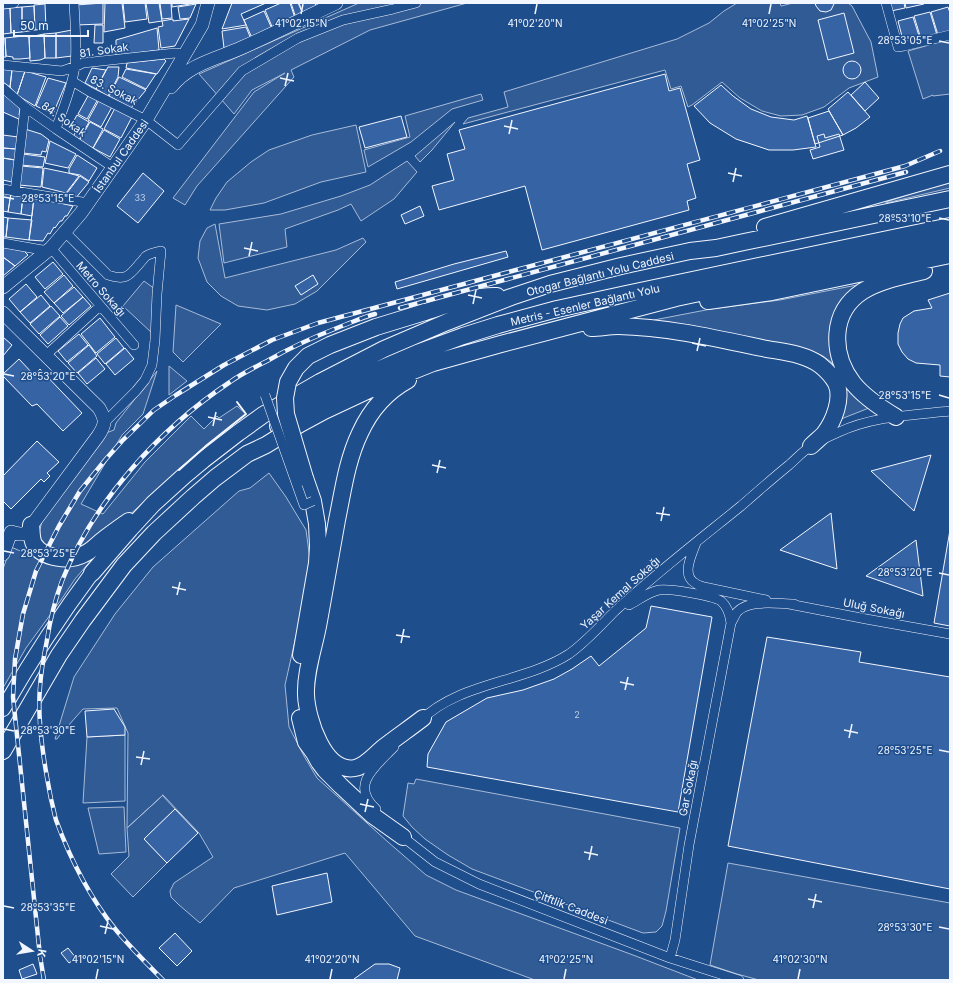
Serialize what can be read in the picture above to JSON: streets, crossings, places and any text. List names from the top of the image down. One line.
{"streets":{"highway":["Otogar Bağlantı Yolu Caddesi","Metris - Esenler Bağlantı Yolu"],"main road":["İstanbul Caddesi"],"street":["81. Sokak","83. Sokak","84. Sokak","Metro Sokağı","Yaşar Kemal Sokağı","Uluğ Sokağı","Gar Sokağı","Çitftlik Caddesi"]},"crossings":[["81. Sokak","İstanbul Caddesi"],["83. Sokak","İstanbul Caddesi"],["84. Sokak","İstanbul Caddesi"],["İstanbul Caddesi","Metro Sokağı"],["Yaşar Kemal Sokağı","Çitftlik Caddesi"],["Gar Sokağı","Çitftlik Caddesi"]],"house_numbers":["33","2"],"scale_bar":"50 m","north":"right","coordinates":["41°02'15\"N","41°02'20\"N","41°02'25\"N","28°53'05\"E","28°53'15\"E","28°53'10\"E","28°53'20\"E","28°53'25\"E","28°53'30\"E","28°53'35\"E","41°02'30\"N"]}
